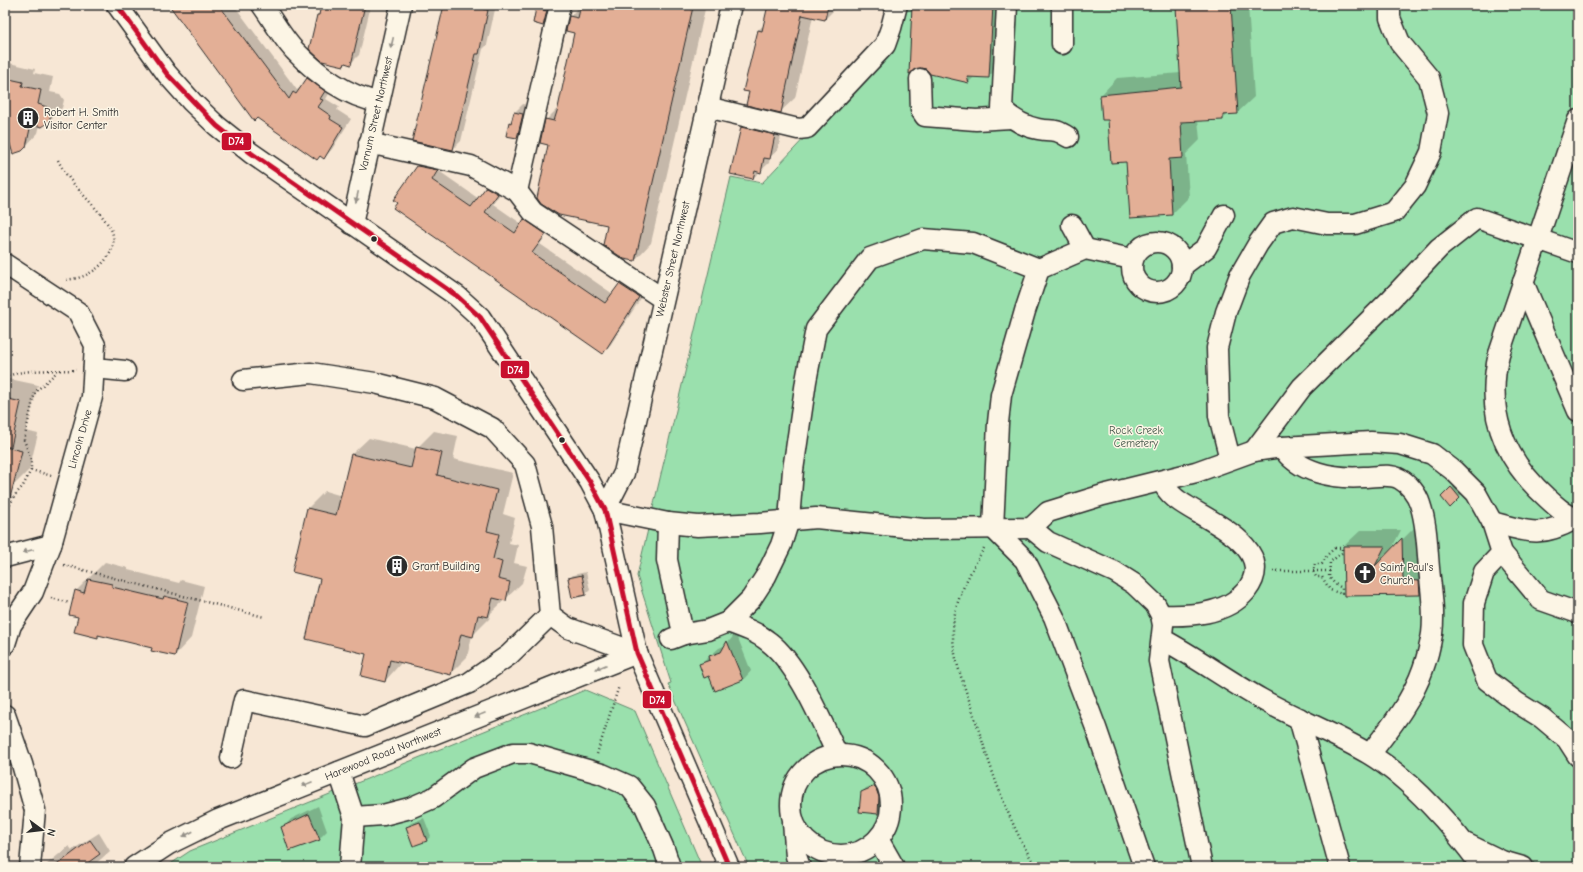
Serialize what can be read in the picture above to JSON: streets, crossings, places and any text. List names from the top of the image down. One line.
{"streets":{"street":["Varnum Street Northwest","Webster Street Northwest","Lincoln Drive","Harewood Road Northwest"]},"one_way":["Harewood Road Northwest"],"parks":["Rock Creek Cemetery"],"places":{"building":["Robert H. Smith Visitor Center","Grant Building"],"church":["Saint Paul's Church"]},"lines":["transit line D74"],"north":"right"}
